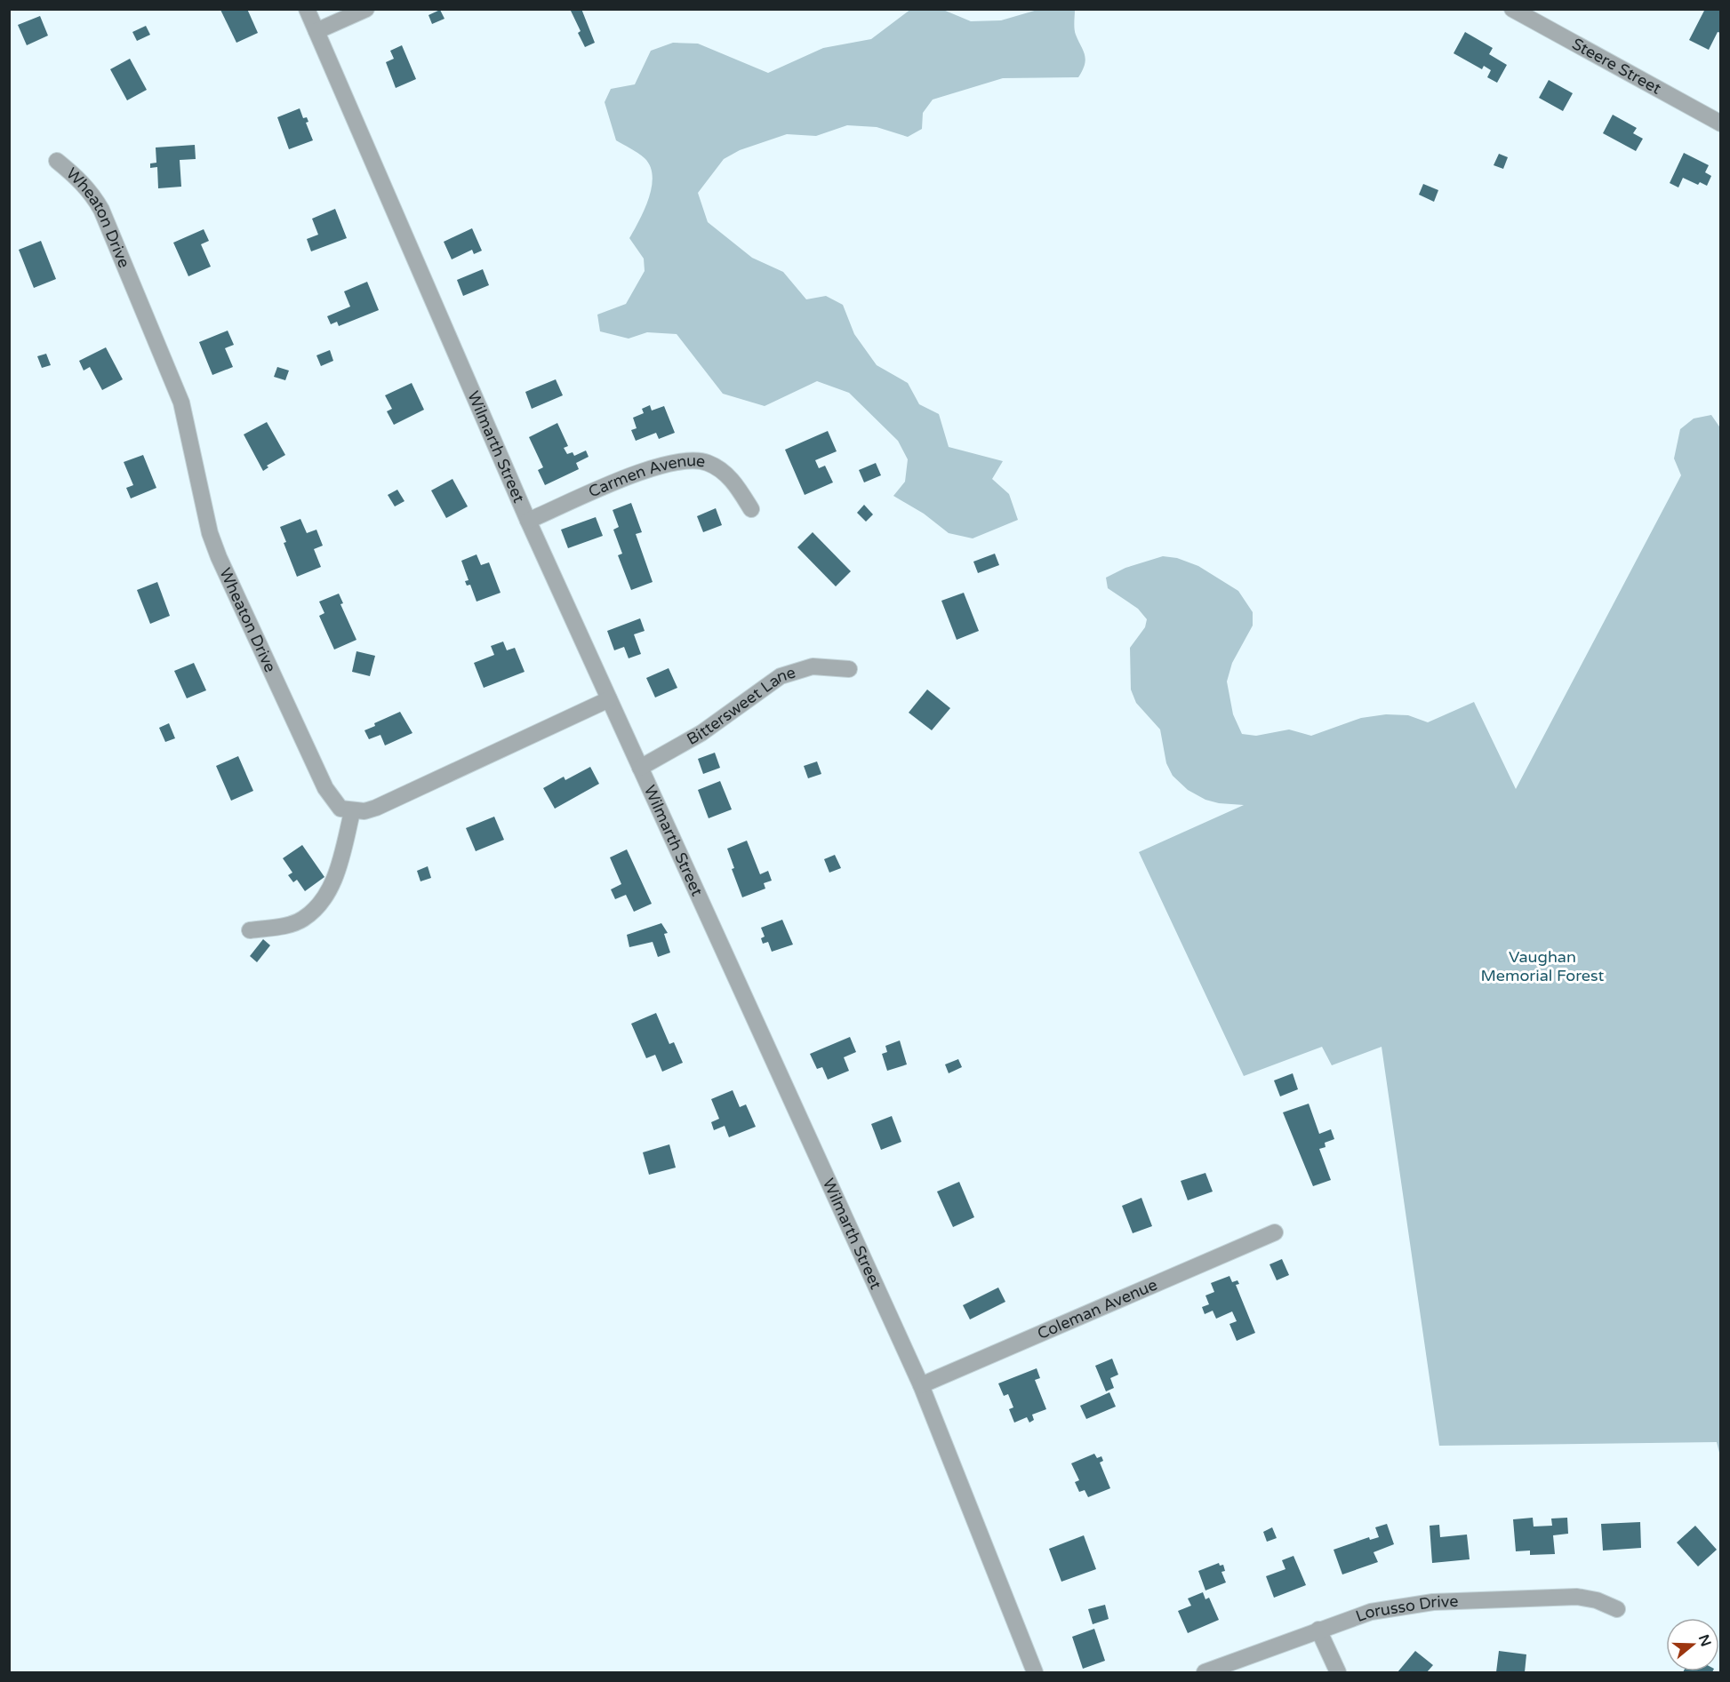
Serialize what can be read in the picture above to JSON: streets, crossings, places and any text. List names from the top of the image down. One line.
{"streets":{"street":["Steere Street","Wheaton Drive","Wilmarth Street","Carmen Avenue","Bittersweet Lane","Coleman Avenue","Lorusso Drive"]},"crossings":[["Wilmarth Street","Carmen Avenue"],["Wilmarth Street","Bittersweet Lane"],["Wilmarth Street","Coleman Avenue"]],"parks":["Vaughan Memorial Forest"],"north":"right"}
